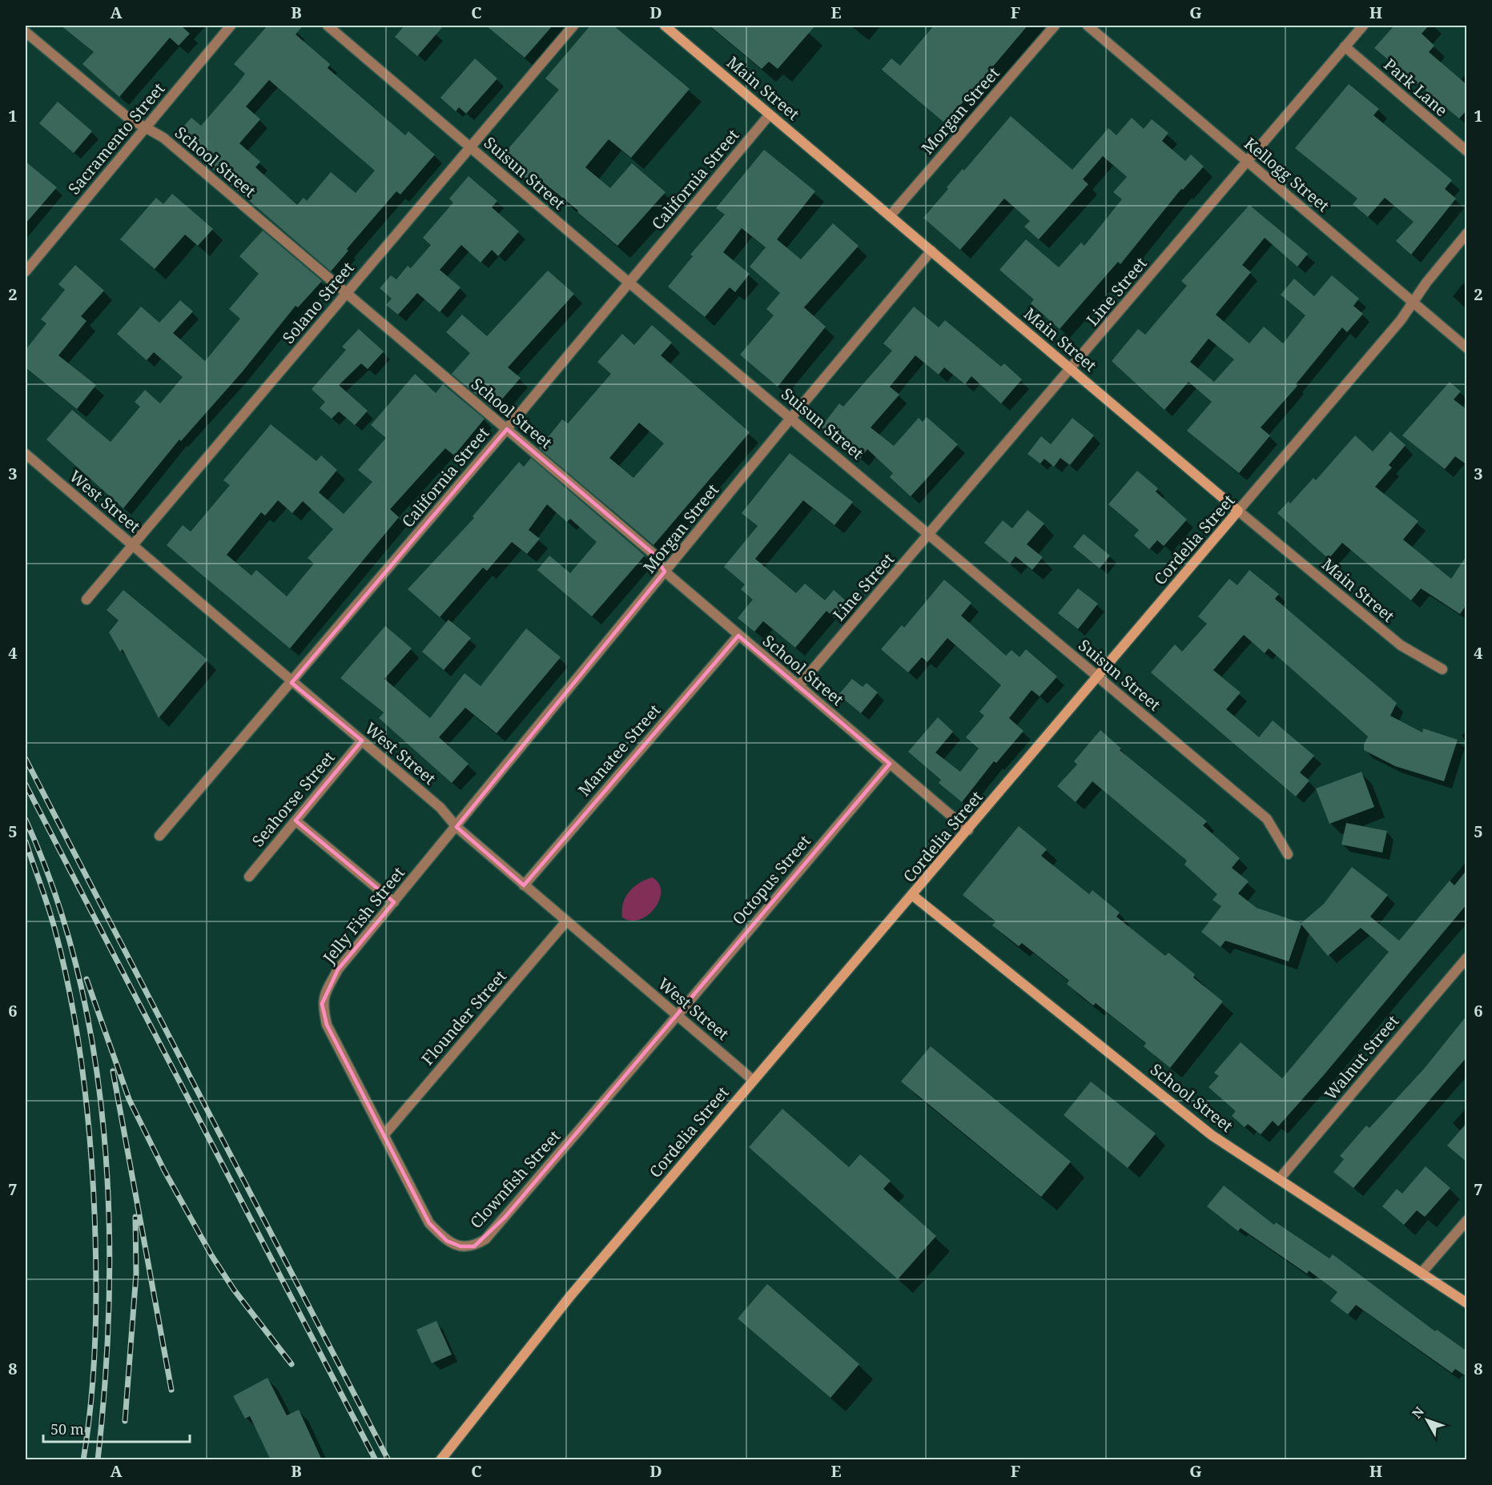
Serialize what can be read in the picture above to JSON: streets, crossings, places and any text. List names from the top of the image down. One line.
{"streets":{"main road":["Main Street","School Street","Cordelia Street"],"street":["Park Lane","Morgan Street","Sacramento Street","Suisun Street","Kellogg Street","California Street","Line Street","Solano Street","West Street","Manatee Street","Seahorse Street","Octopus Street","Jelly Fish Street","Flounder Street","Walnut Street","Clownfish Street"]},"crossings":[["Park Lane","Line Street"],["Main Street","Morgan Street"],["Main Street","California Street"],["Main Street","Line Street"],["Main Street","Cordelia Street"],["Morgan Street","School Street"],["Morgan Street","Suisun Street"],["Morgan Street","West Street"],["Morgan Street","Jelly Fish Street"],["Sacramento Street","School Street"],["School Street","California Street"],["School Street","Line Street"],["School Street","Solano Street"],["School Street","Cordelia Street"],["School Street","Manatee Street"],["School Street","Octopus Street"],["School Street","Walnut Street"],["Suisun Street","California Street"],["Suisun Street","Line Street"],["Suisun Street","Solano Street"],["Suisun Street","Cordelia Street"],["Kellogg Street","Line Street"],["Kellogg Street","Cordelia Street"],["California Street","West Street"],["Solano Street","West Street"],["West Street","Cordelia Street"],["West Street","Manatee Street"],["West Street","Seahorse Street"],["West Street","Octopus Street"],["West Street","Jelly Fish Street"],["West Street","Flounder Street"],["West Street","Clownfish Street"],["Octopus Street","Clownfish Street"],["Jelly Fish Street","Flounder Street"],["Jelly Fish Street","Clownfish Street"],["Flounder Street","Clownfish Street"]],"scale_bar":"50 m","north":"top left","grid":{"columns":["A","B","C","D","E","F","G","H"],"rows":["1","2","3","4","5","6","7","8"]}}
